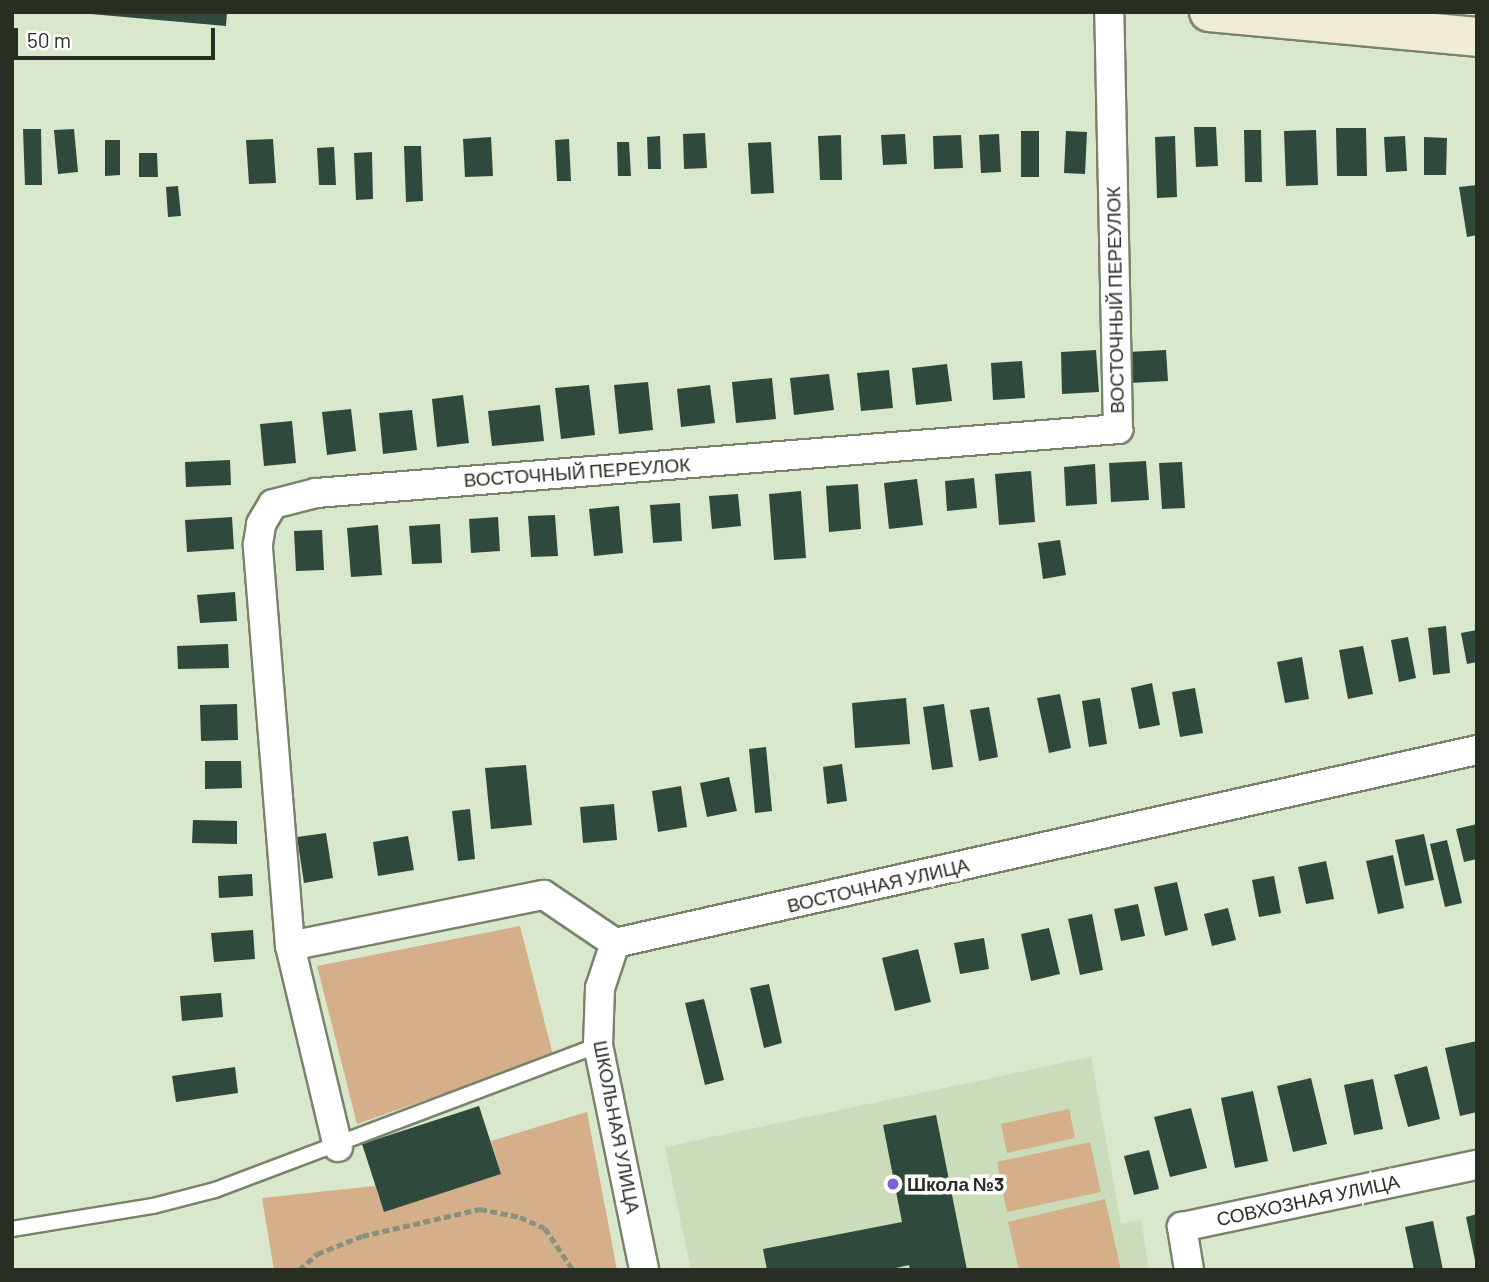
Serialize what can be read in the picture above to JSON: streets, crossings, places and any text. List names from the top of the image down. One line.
{"streets":{"street":["ВОСТОЧНЫЙ ПЕРЕУЛОК","ВОСТОЧНАЯ УЛИЦА","ШКОЛЬНАЯ УЛИЦА","СОВХОЗНАЯ УЛИЦА"]},"crossings":[["ВОСТОЧНАЯ УЛИЦА","ШКОЛЬНАЯ УЛИЦА"]],"places":["Школа №3"],"scale_bar":"50 m"}
